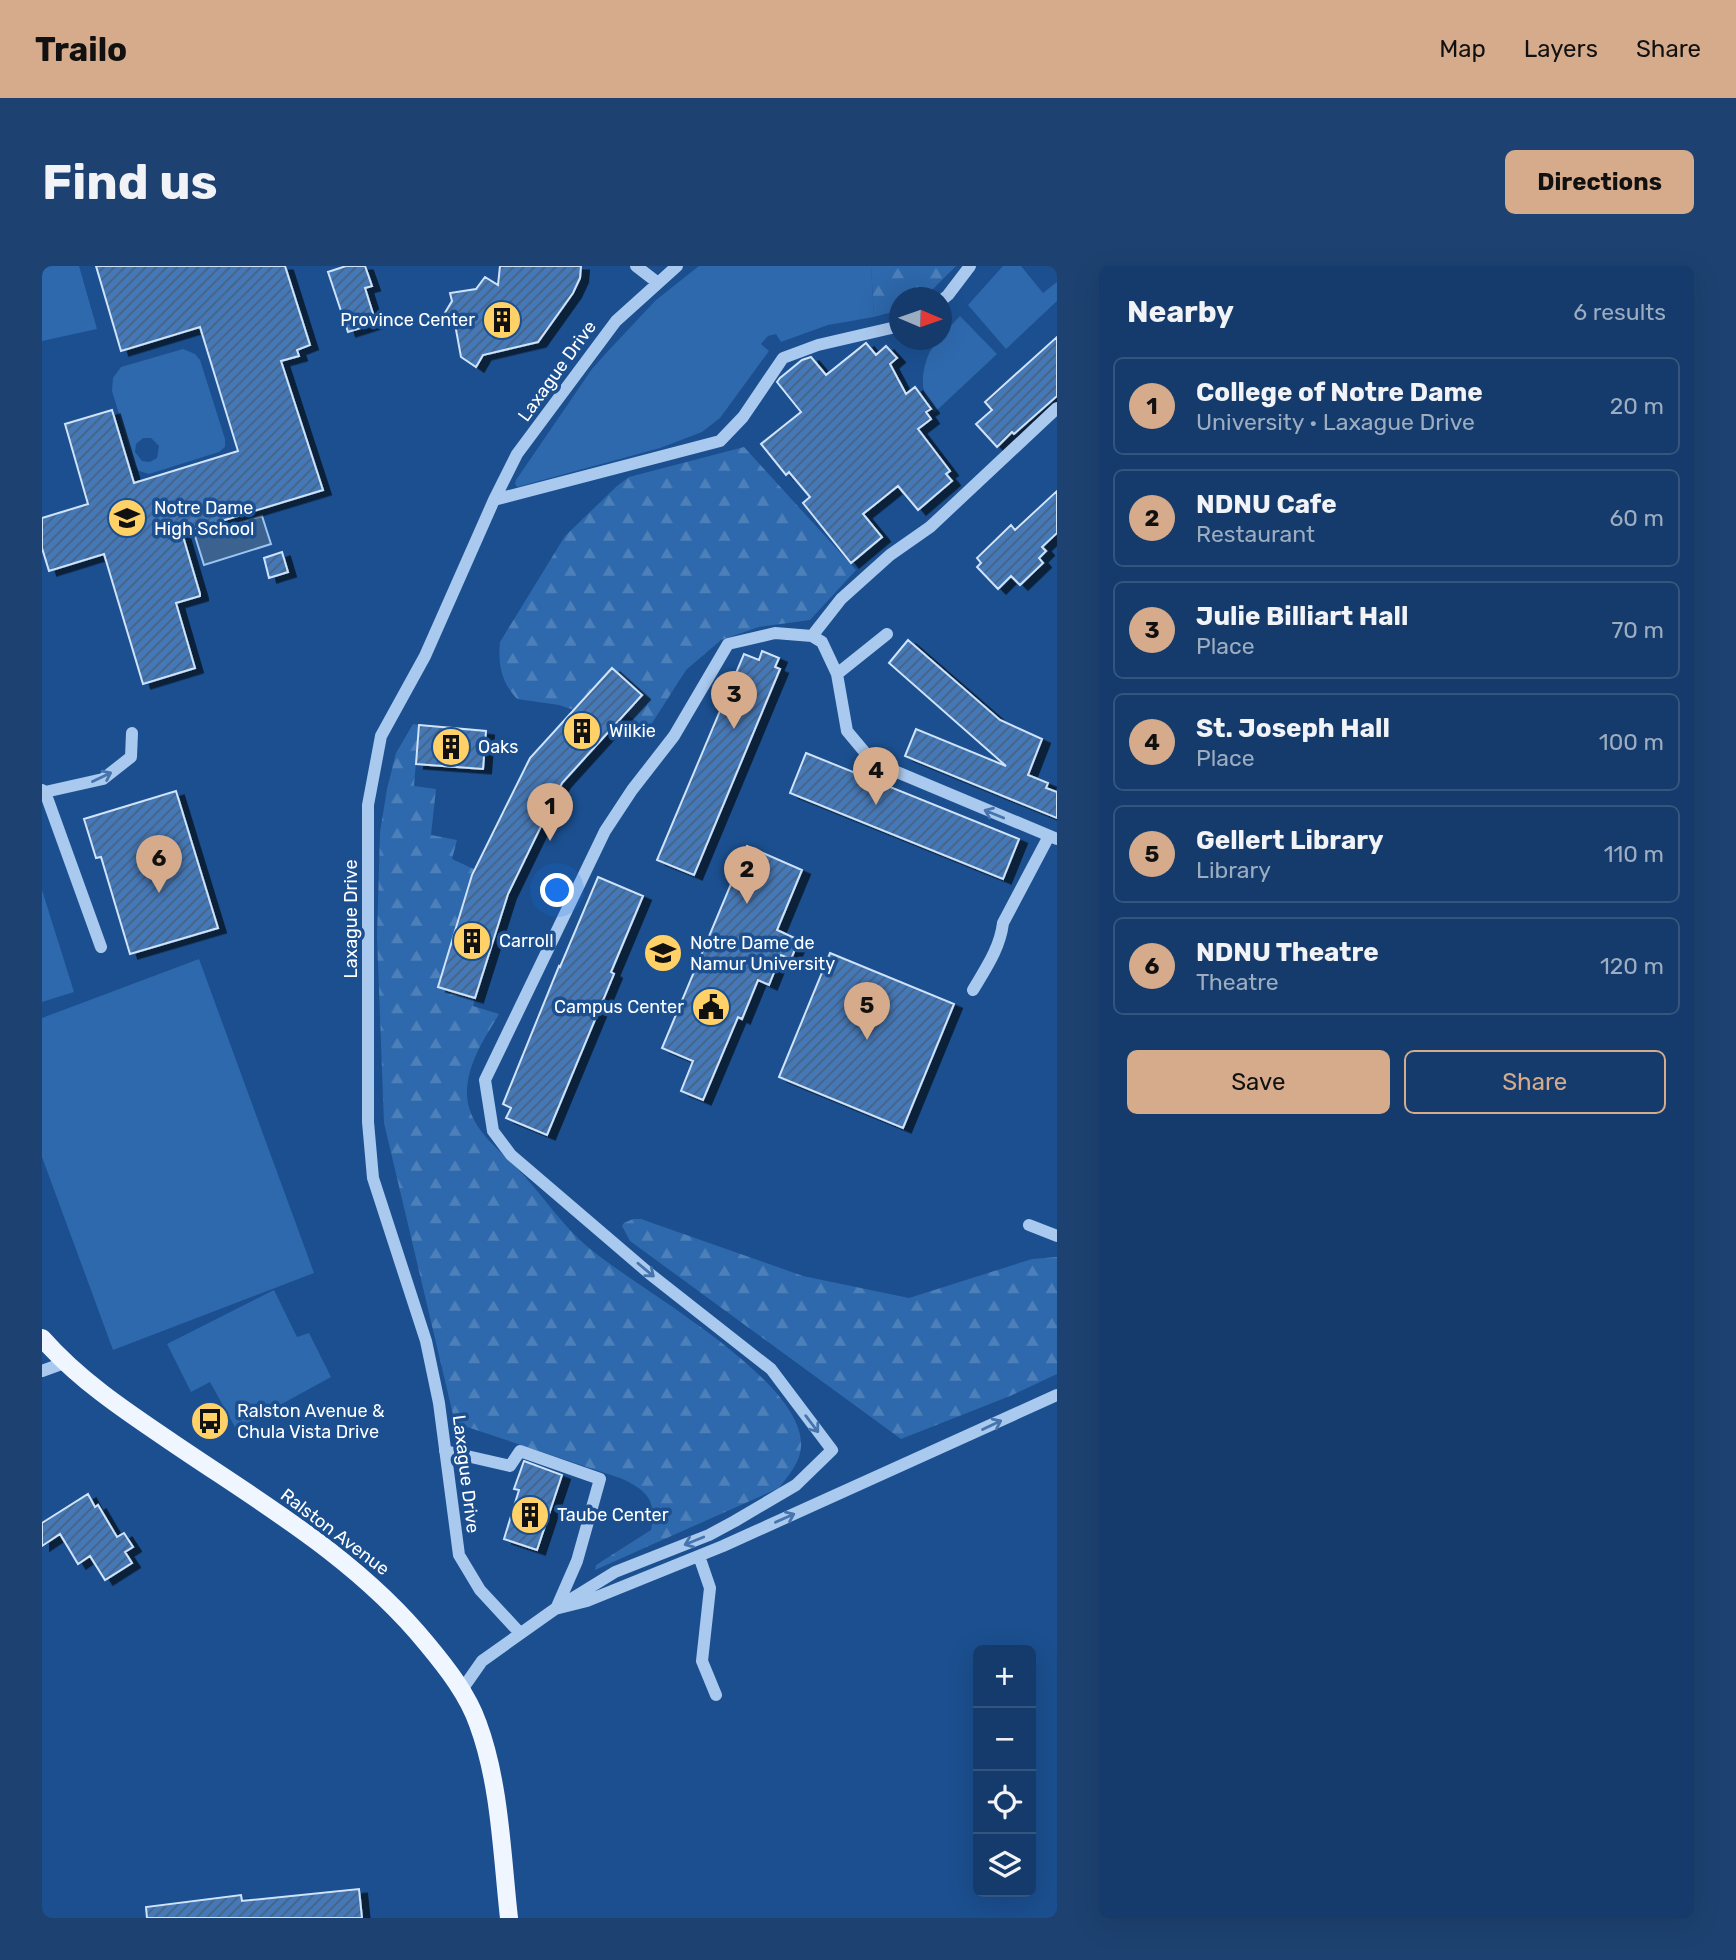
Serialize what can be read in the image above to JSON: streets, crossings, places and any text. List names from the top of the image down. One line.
{"streets":{"main road":["Ralston Avenue"],"street":["Laxague Drive"]},"places":{"building":["Province Center","Wilkie","Oaks","Carroll","Taube Center"],"school or university":["Notre Dame High School","Notre Dame de Namur University"],"public building":["Campus Center"],"bus stop":["Ralston Avenue & Chula Vista Drive"]},"north":"right","page":{"header":"Trailo","nav":["Map","Layers","Share"],"buttons":["Directions",["Save","Share"]],"title":"Find us","heading":["Nearby","6 results"],"list":[{"mark":"1","name":"College of Notre Dame","note":"University · Laxague Drive","value":"20 m"},{"mark":"2","name":"NDNU Cafe","note":"Restaurant","value":"60 m"},{"mark":"3","name":"Julie Billiart Hall","note":"Place","value":"70 m"},{"mark":"4","name":"St. Joseph Hall","note":"Place","value":"100 m"},{"mark":"5","name":"Gellert Library","note":"Library","value":"110 m"},{"mark":"6","name":"NDNU Theatre","note":"Theatre","value":"120 m"}],"pins":["3","4","1","6","2","5"],"map_buttons":["+","−"]}}
